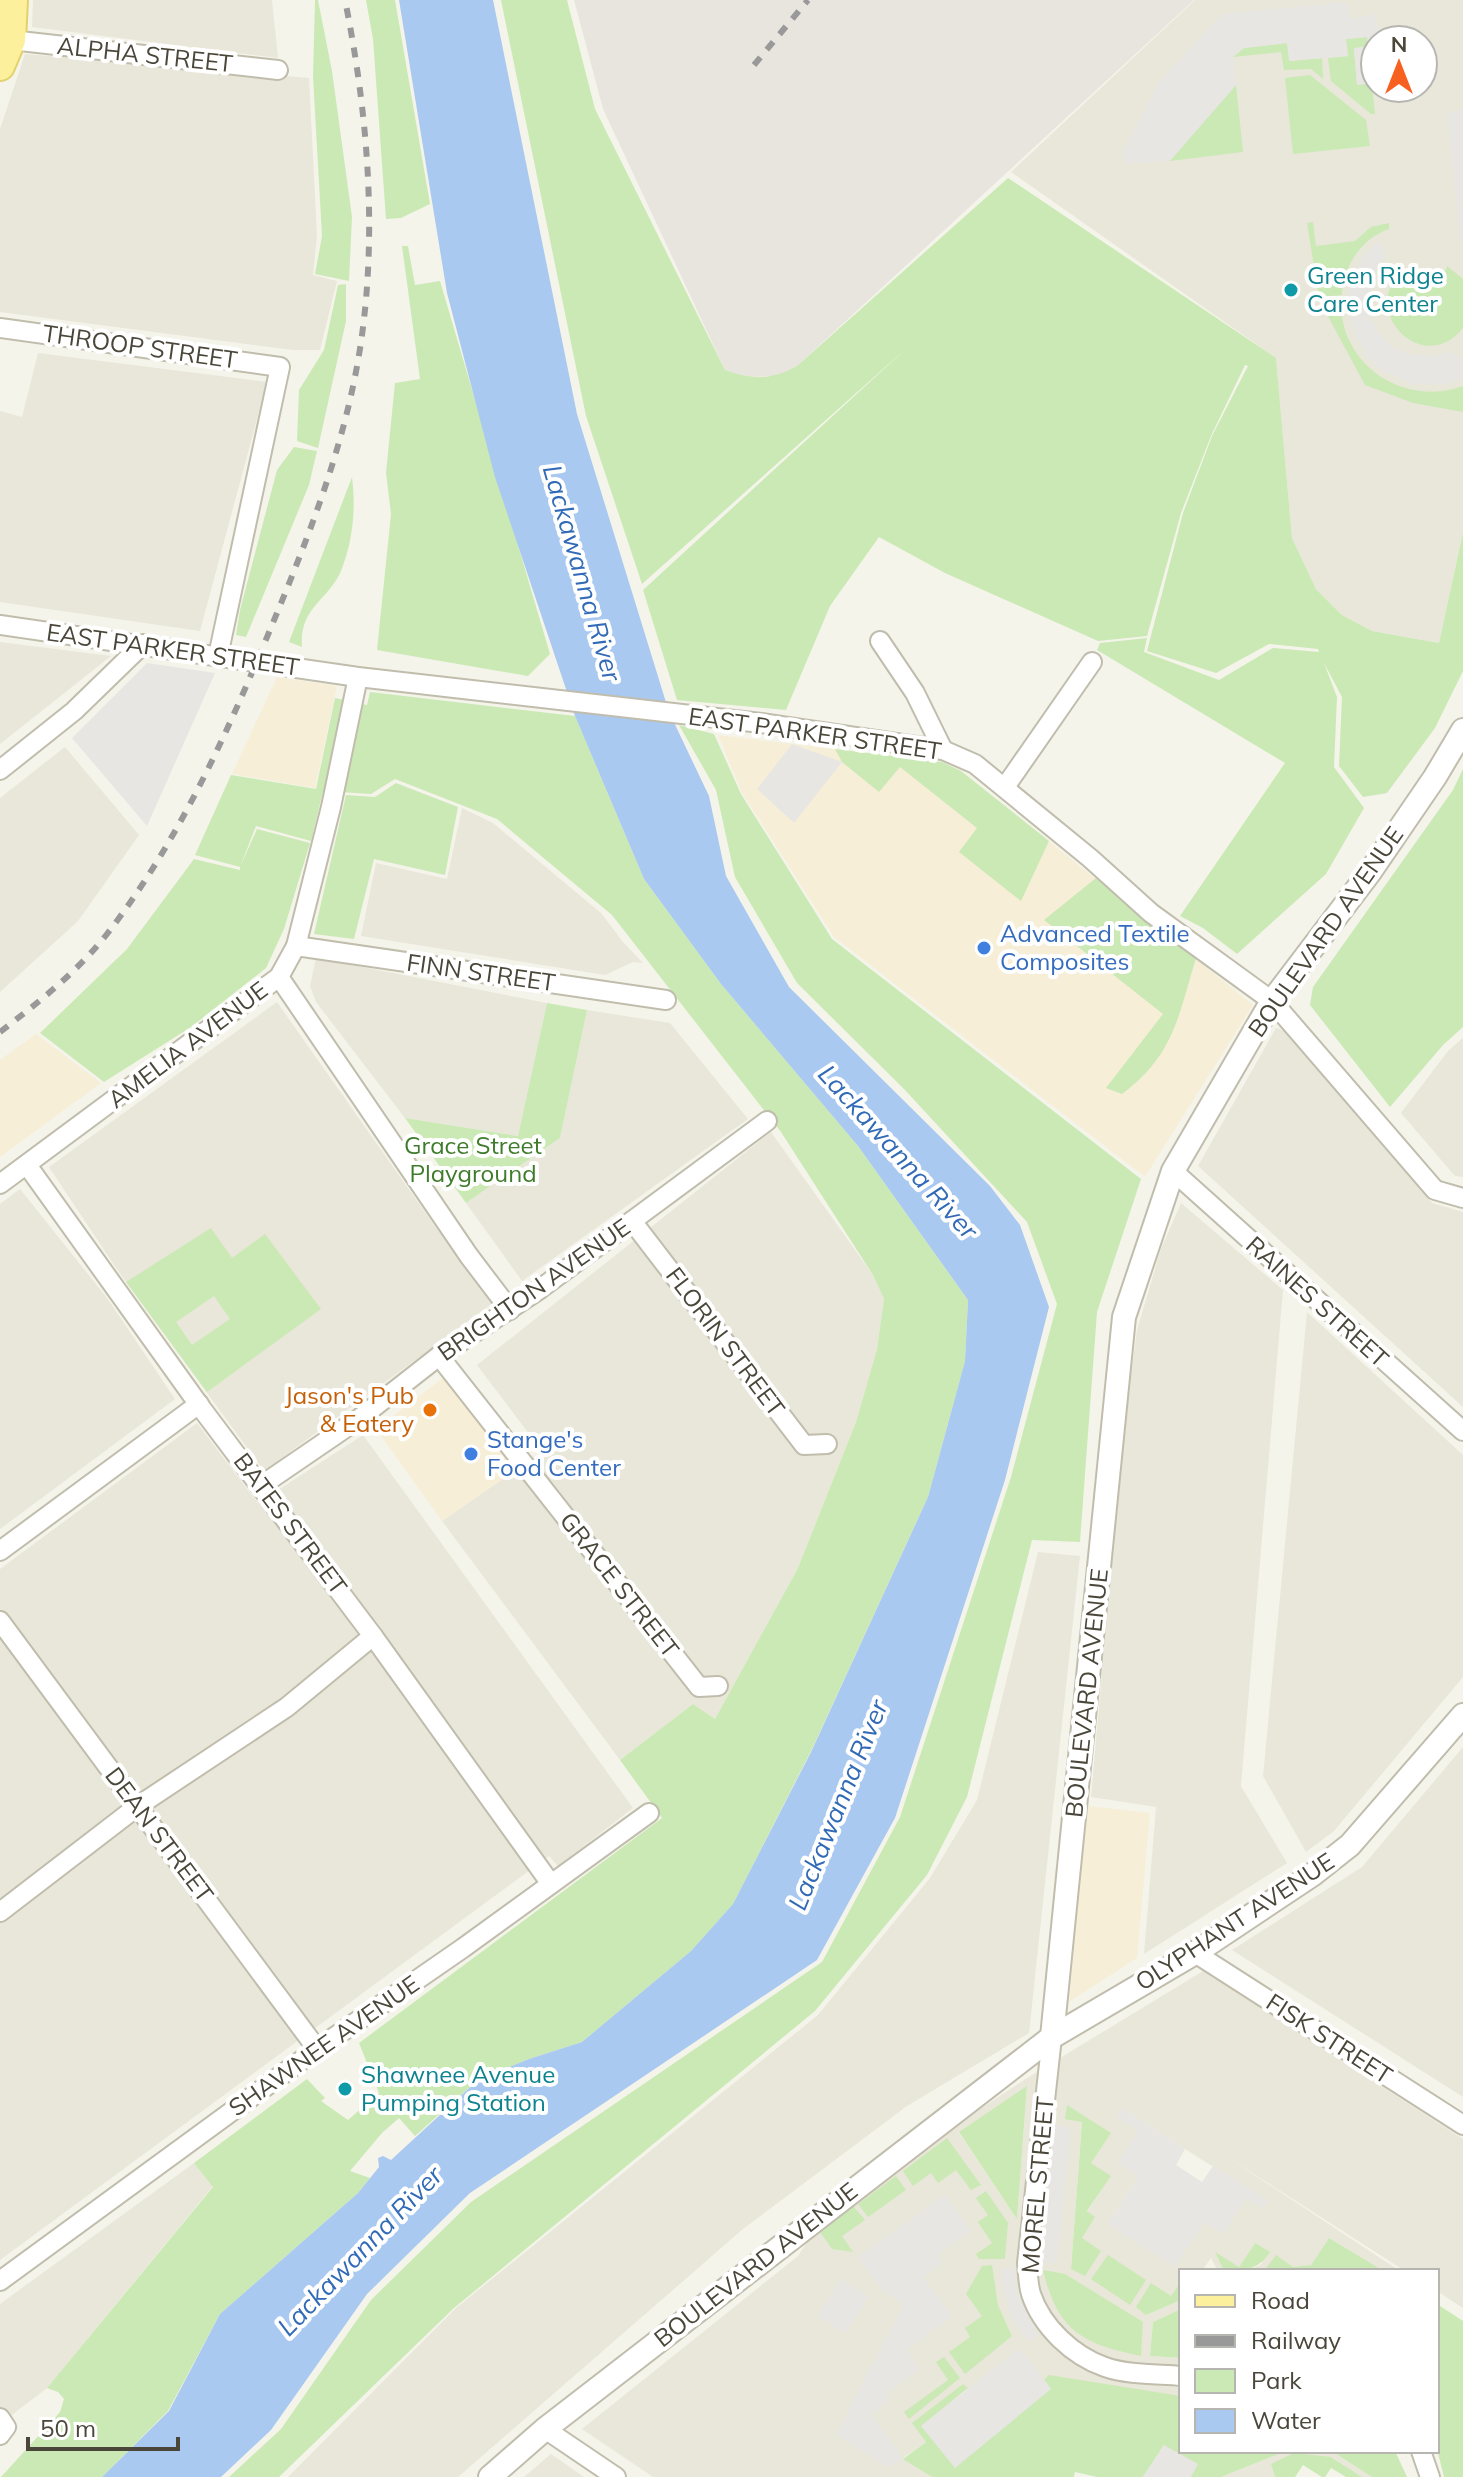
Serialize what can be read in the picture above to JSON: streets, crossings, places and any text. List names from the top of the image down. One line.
{"streets":{"street":["ALPHA STREET","THROOP STREET","EAST PARKER STREET","BOULEVARD AVENUE","FINN STREET","AMELIA AVENUE","BRIGHTON AVENUE","RAINES STREET","FLORIN STREET","BATES STREET","GRACE STREET","DEAN STREET","OLYPHANT AVENUE","FISK STREET","SHAWNEE AVENUE","MOREL STREET"]},"crossings":[["THROOP STREET","EAST PARKER STREET"],["EAST PARKER STREET","BOULEVARD AVENUE"],["EAST PARKER STREET","AMELIA AVENUE"],["BOULEVARD AVENUE","RAINES STREET"],["BOULEVARD AVENUE","OLYPHANT AVENUE"],["BOULEVARD AVENUE","MOREL STREET"],["FINN STREET","AMELIA AVENUE"],["AMELIA AVENUE","BATES STREET"],["BRIGHTON AVENUE","FLORIN STREET"],["BRIGHTON AVENUE","BATES STREET"],["BRIGHTON AVENUE","GRACE STREET"],["BATES STREET","SHAWNEE AVENUE"],["DEAN STREET","SHAWNEE AVENUE"],["OLYPHANT AVENUE","FISK STREET"],["OLYPHANT AVENUE","MOREL STREET"]],"water":["Lackawanna River"],"parks":["Grace Street Playground"],"places":["Green Ridge Care Center","Advanced Textile Composites","Jason's Pub & Eatery","Stange's Food Center","Shawnee Avenue Pumping Station"],"legend":["Road","Railway","Park","Water"],"scale_bar":"50 m","north":"top"}
